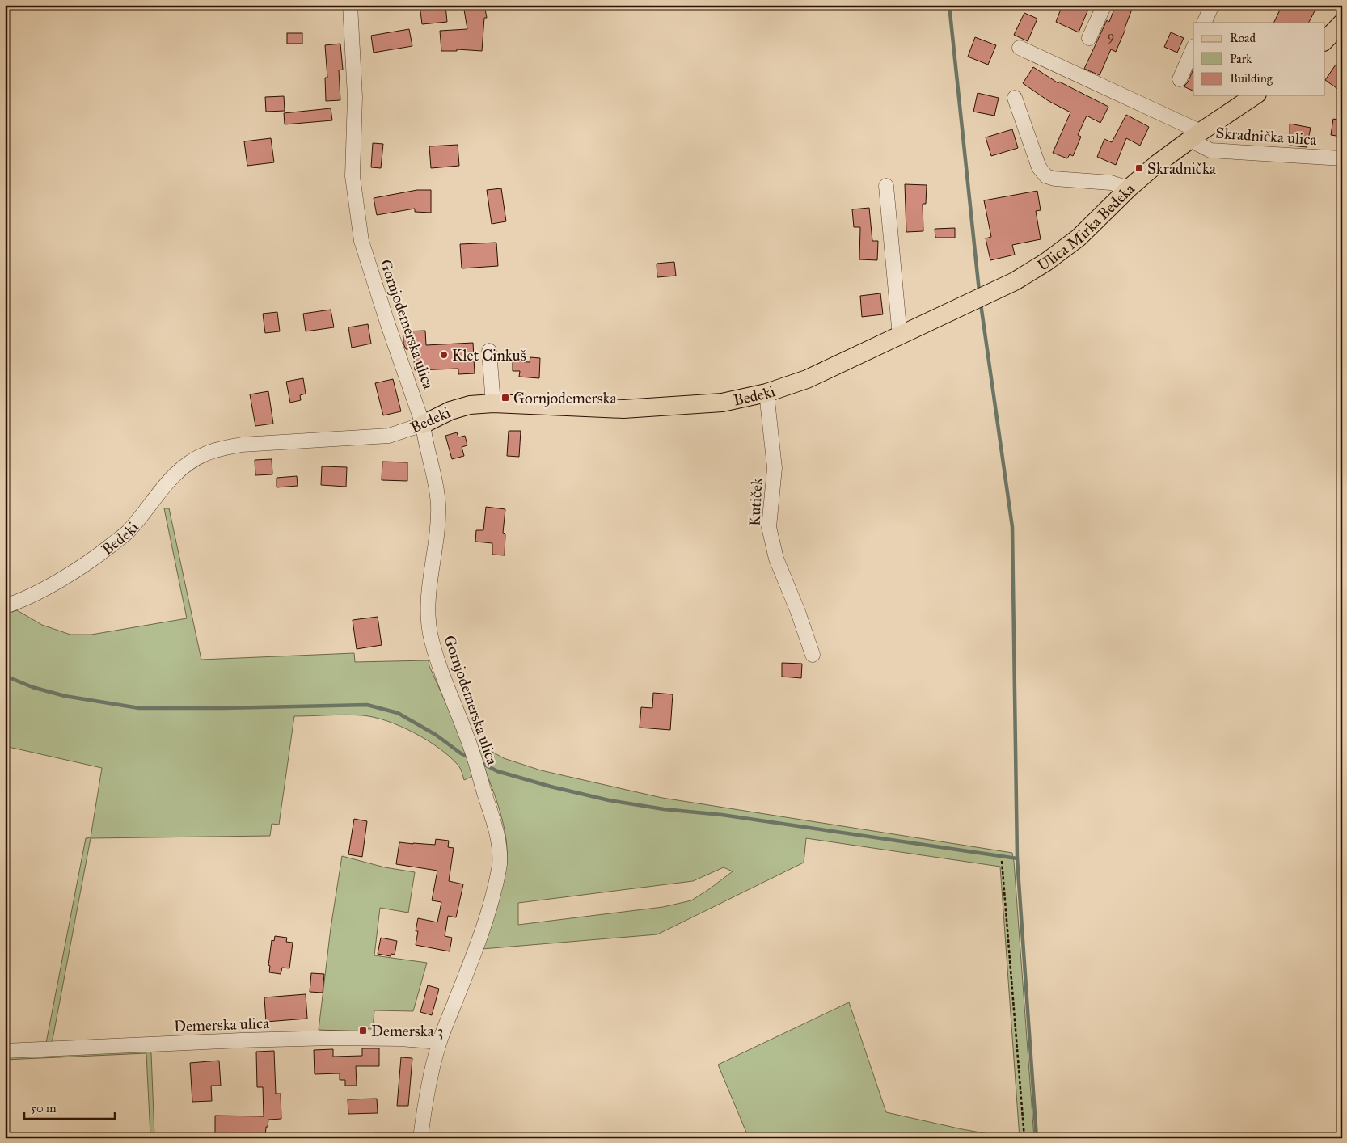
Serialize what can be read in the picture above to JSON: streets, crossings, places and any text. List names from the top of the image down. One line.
{"streets":{"main road":["Ulica Mirka Bedeka","Bedeki"],"street":["Skradnička ulica","Gornjodemerska ulica","Kutiček","Demerska ulica"]},"crossings":[["Skradnička ulica","Ulica Mirka Bedeka"],["Ulica Mirka Bedeka","Bedeki"],["Gornjodemerska ulica","Bedeki"],["Gornjodemerska ulica","Demerska ulica"],["Bedeki","Kutiček"]],"places":{"transit":["Skradnička","Gornjodemerska","Demerska 3"],"other":["Klet Cinkuš"]},"house_numbers":["9"],"legend":["Road","Park","Building"],"scale_bar":"50 m"}
